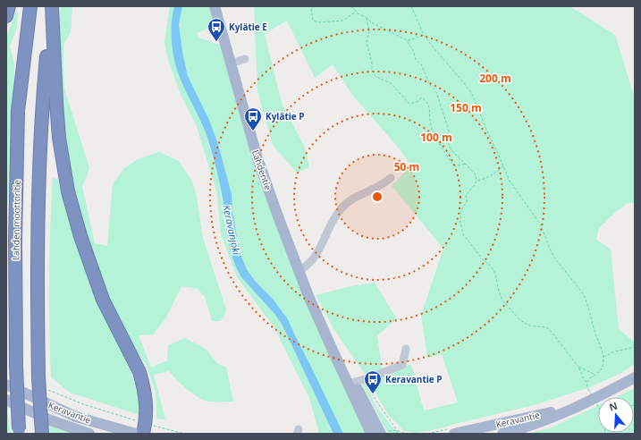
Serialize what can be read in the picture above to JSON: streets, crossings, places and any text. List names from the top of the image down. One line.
{"streets":{"highway":["Lahden moottoritie"],"main road":["Lahdentie","Keravantie"]},"water":["Keravanjoki"],"places":{"bus stop":["Kylätie E","Kylätie P","Keravantie P"]},"north":"top","rings":["200 m","150 m","100 m","50 m"]}
